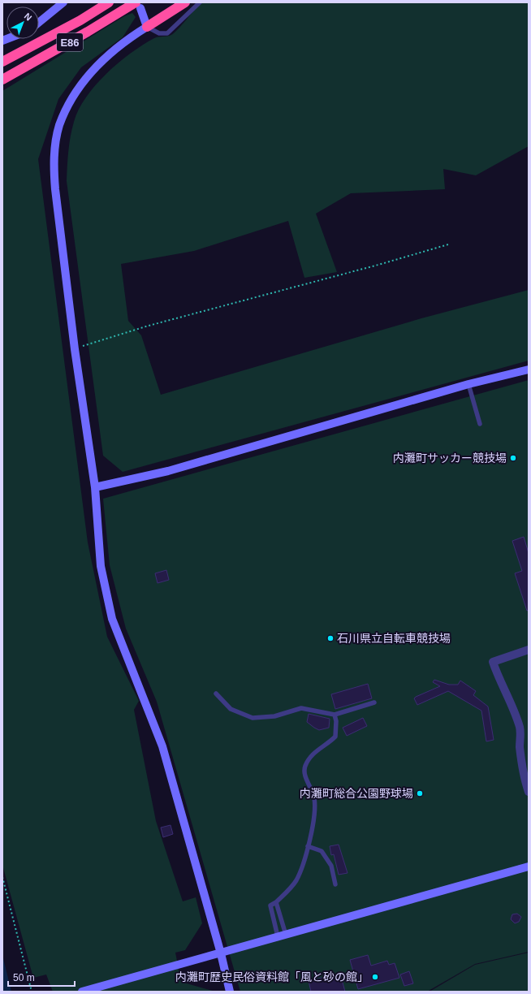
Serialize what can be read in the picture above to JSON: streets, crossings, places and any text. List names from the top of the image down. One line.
{"streets":{"highway":["E86"]},"places":["内灘町サッカー競技場","石川県立自転車競技場","内灘町総合公園野球場","内灘町歴史民俗資料館「風と砂の館」"],"scale_bar":"50 m","north":"top right"}
